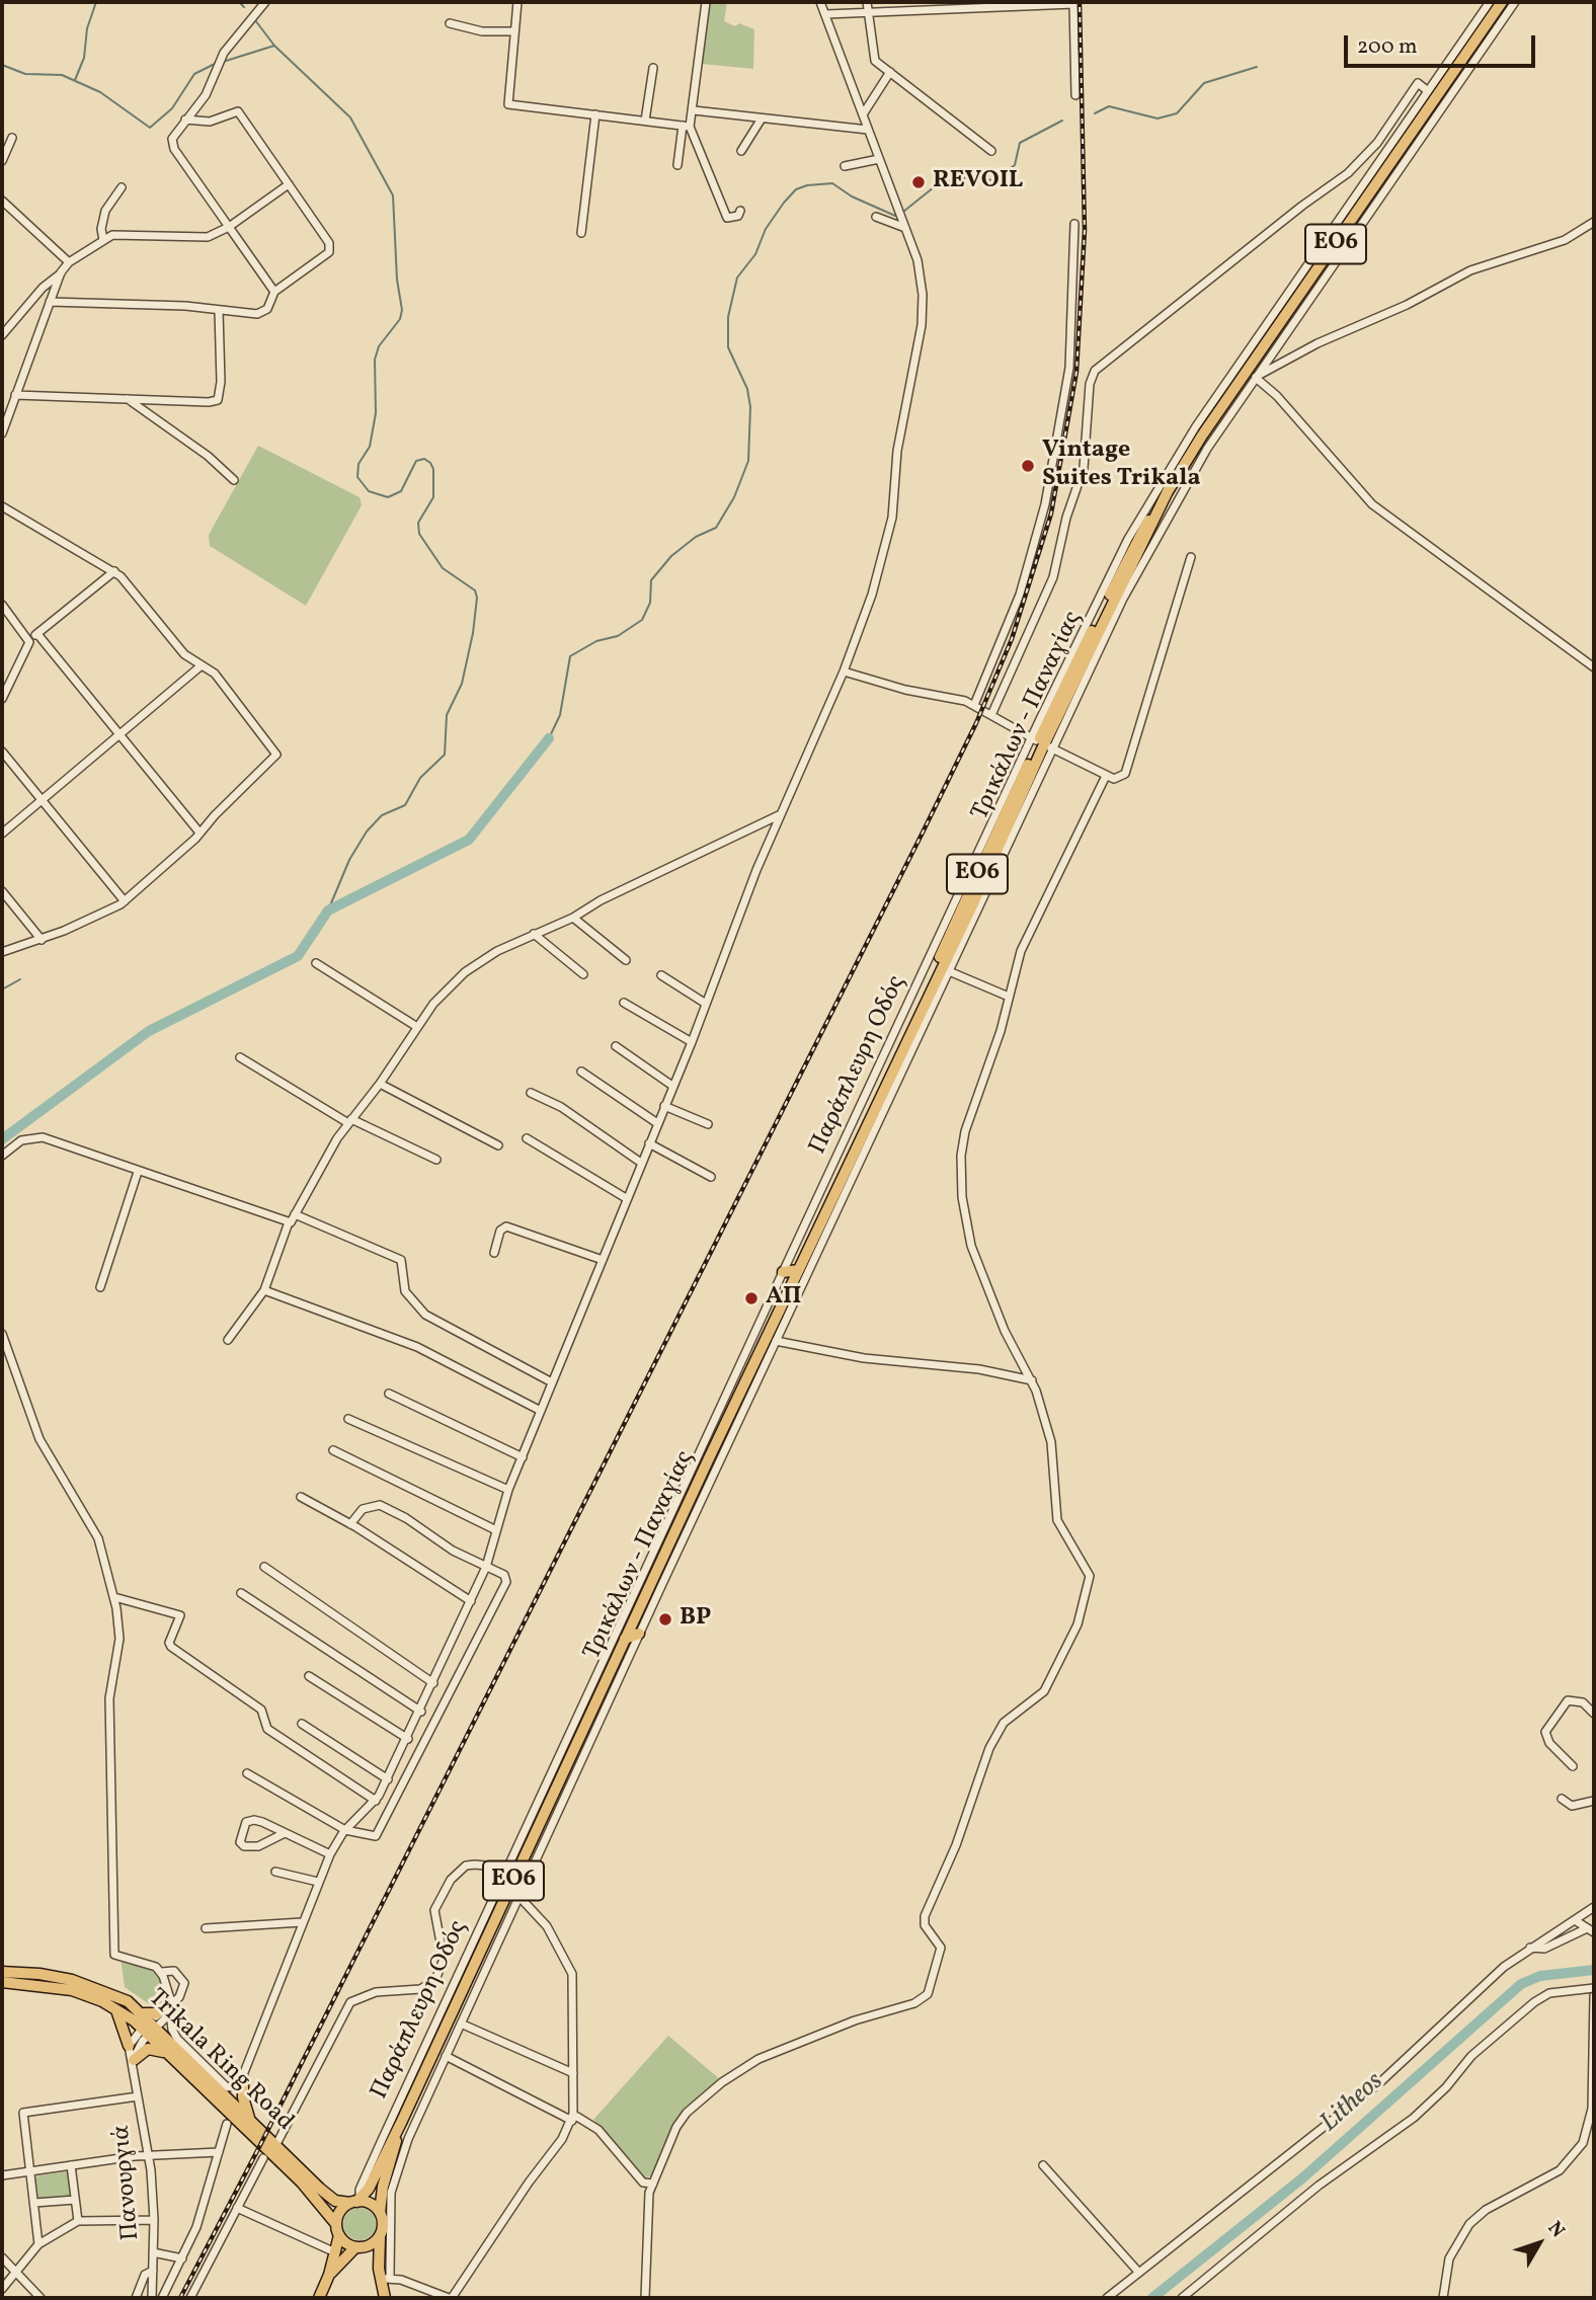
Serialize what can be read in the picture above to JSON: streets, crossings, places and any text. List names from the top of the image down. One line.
{"streets":{"main road":["ΕΟ6","Τρικάλων - Παναγίας","Trikala Ring Road"],"street":["Παράπλευρη Οδός","Πανουργιά"]},"crossings":[["ΕΟ6","Τρικάλων - Παναγίας"],["ΕΟ6","Παράπλευρη Οδός"],["ΕΟ6","Trikala Ring Road"],["Τρικάλων - Παναγίας","Παράπλευρη Οδός"],["Τρικάλων - Παναγίας","Trikala Ring Road"],["Παράπλευρη Οδός","Trikala Ring Road"]],"water":["Litheos"],"places":["REVOIL","Vintage Suites Trikala","ΑΠ","BP"],"scale_bar":"200 m","north":"top right"}
